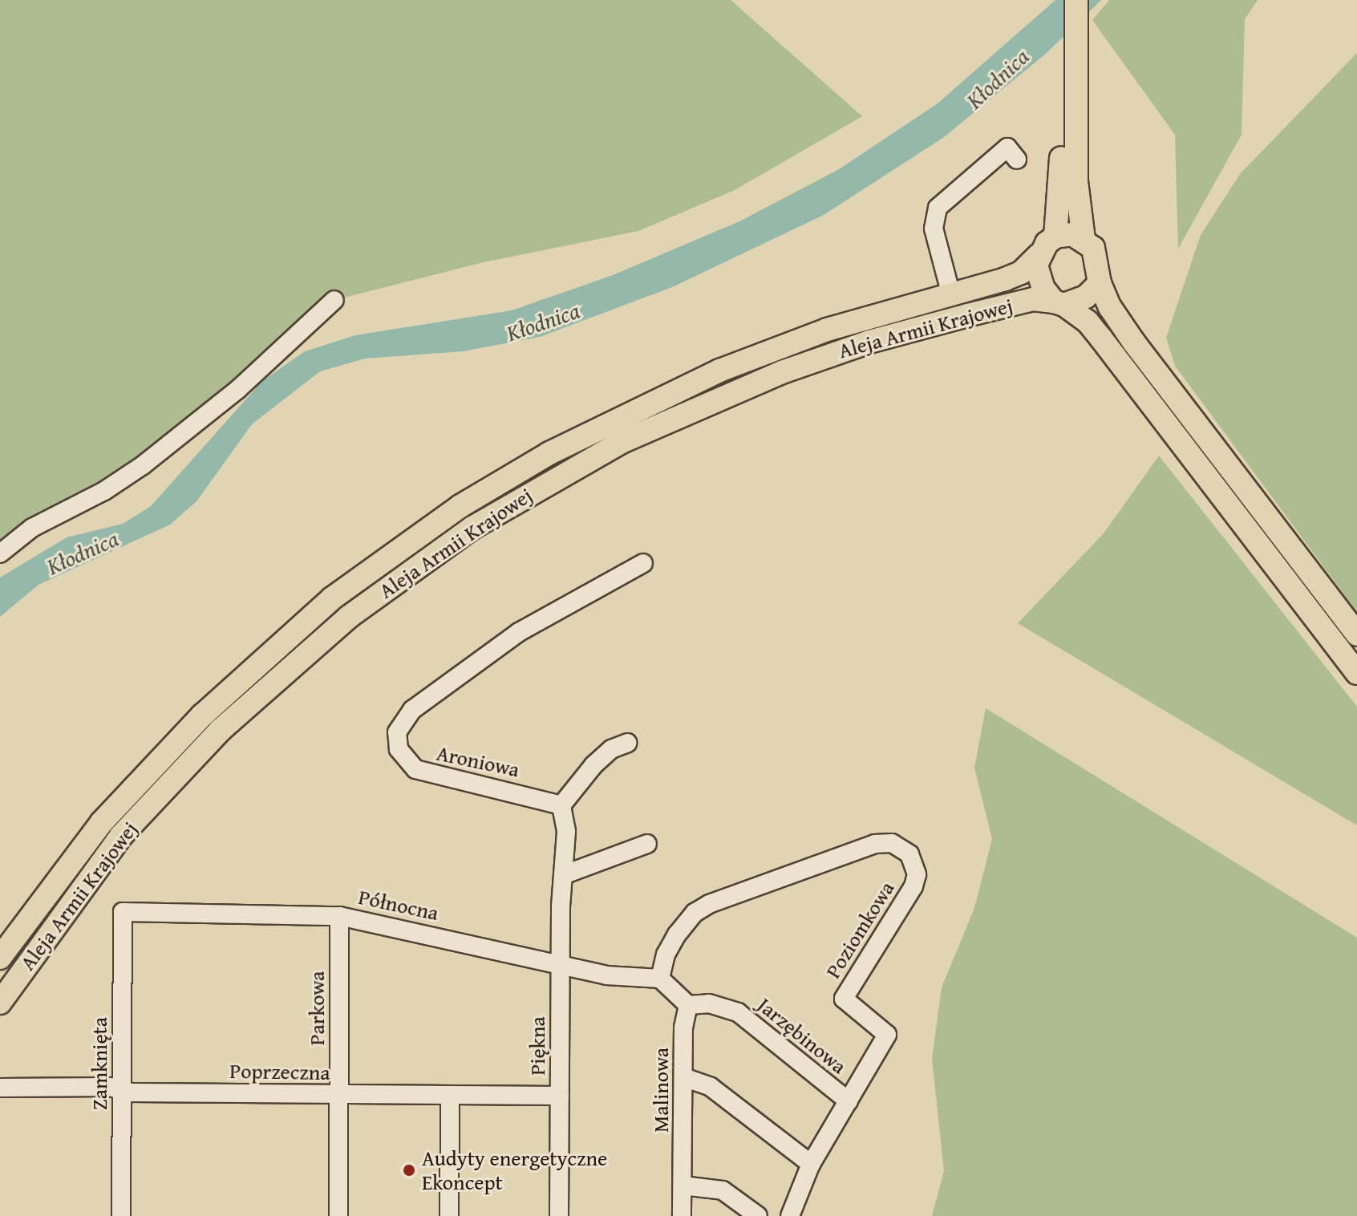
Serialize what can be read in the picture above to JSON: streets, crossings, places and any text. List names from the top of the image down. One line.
{"streets":{"main road":["Aleja Armii Krajowej"],"street":["Aroniowa","Północna","Poziomkowa","Parkowa","Jarzębinowa","Piękna","Zamknięta","Poprzeczna","Malinowa"]},"crossings":[["Północna","Poziomkowa"],["Północna","Parkowa"],["Północna","Piękna"],["Północna","Zamknięta"],["Poziomkowa","Jarzębinowa"],["Parkowa","Poprzeczna"],["Jarzębinowa","Malinowa"],["Piękna","Poprzeczna"],["Zamknięta","Poprzeczna"]],"water":["Kłodnica"],"places":["Audyty energetyczne Ekoncept"]}
